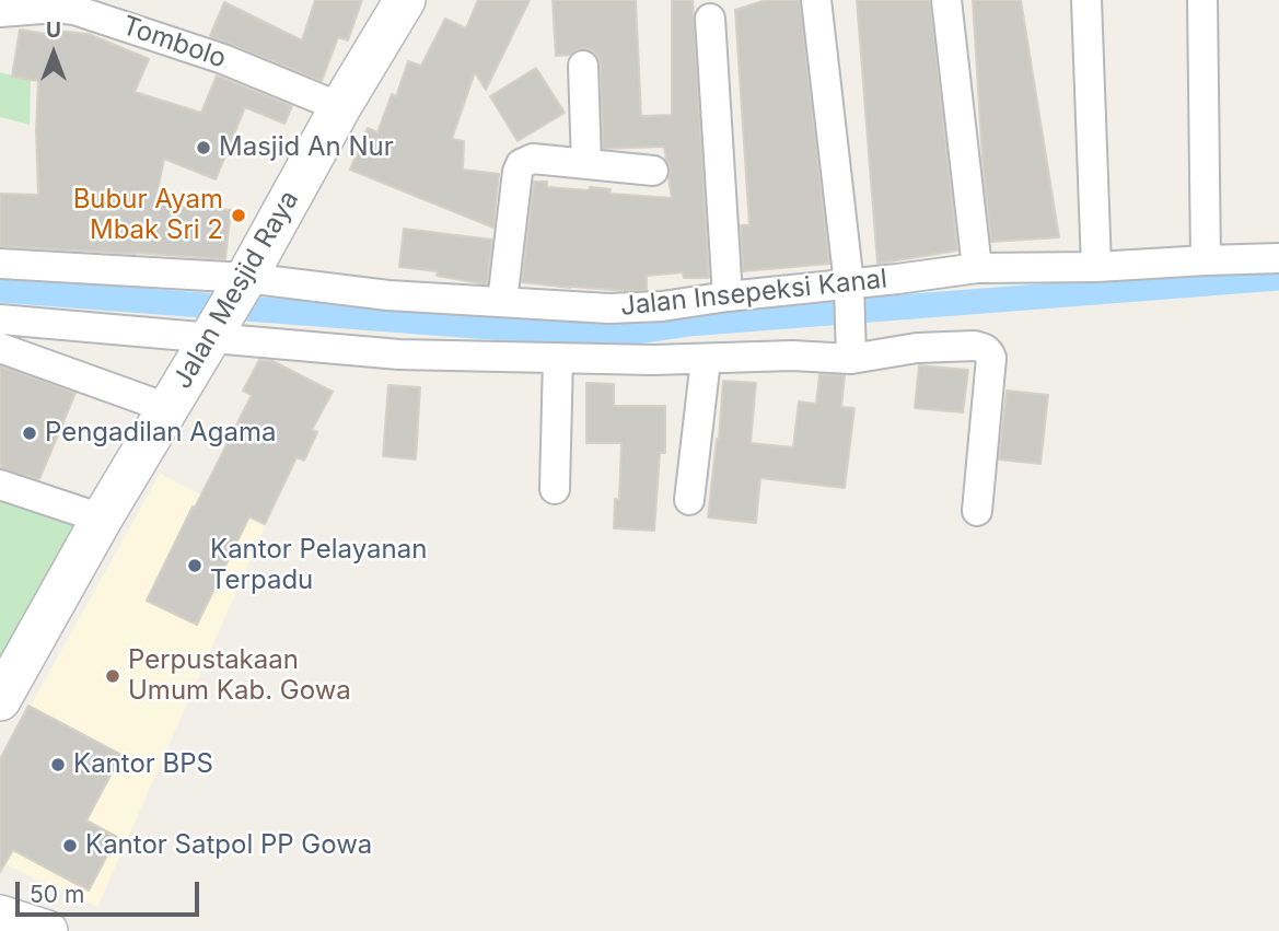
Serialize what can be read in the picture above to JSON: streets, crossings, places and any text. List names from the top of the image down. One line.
{"streets":{"street":["Tombolo","Jalan Mesjid Raya","Jalan Insepeksi Kanal"]},"crossings":[["Tombolo","Jalan Mesjid Raya"],["Jalan Mesjid Raya","Jalan Insepeksi Kanal"]],"places":["Masjid An Nur","Bubur Ayam Mbak Sri 2","Pengadilan Agama","Kantor Pelayanan Terpadu","Perpustakaan Umum Kab. Gowa","Kantor BPS","Kantor Satpol PP Gowa"],"scale_bar":"50 m","north":"top"}
